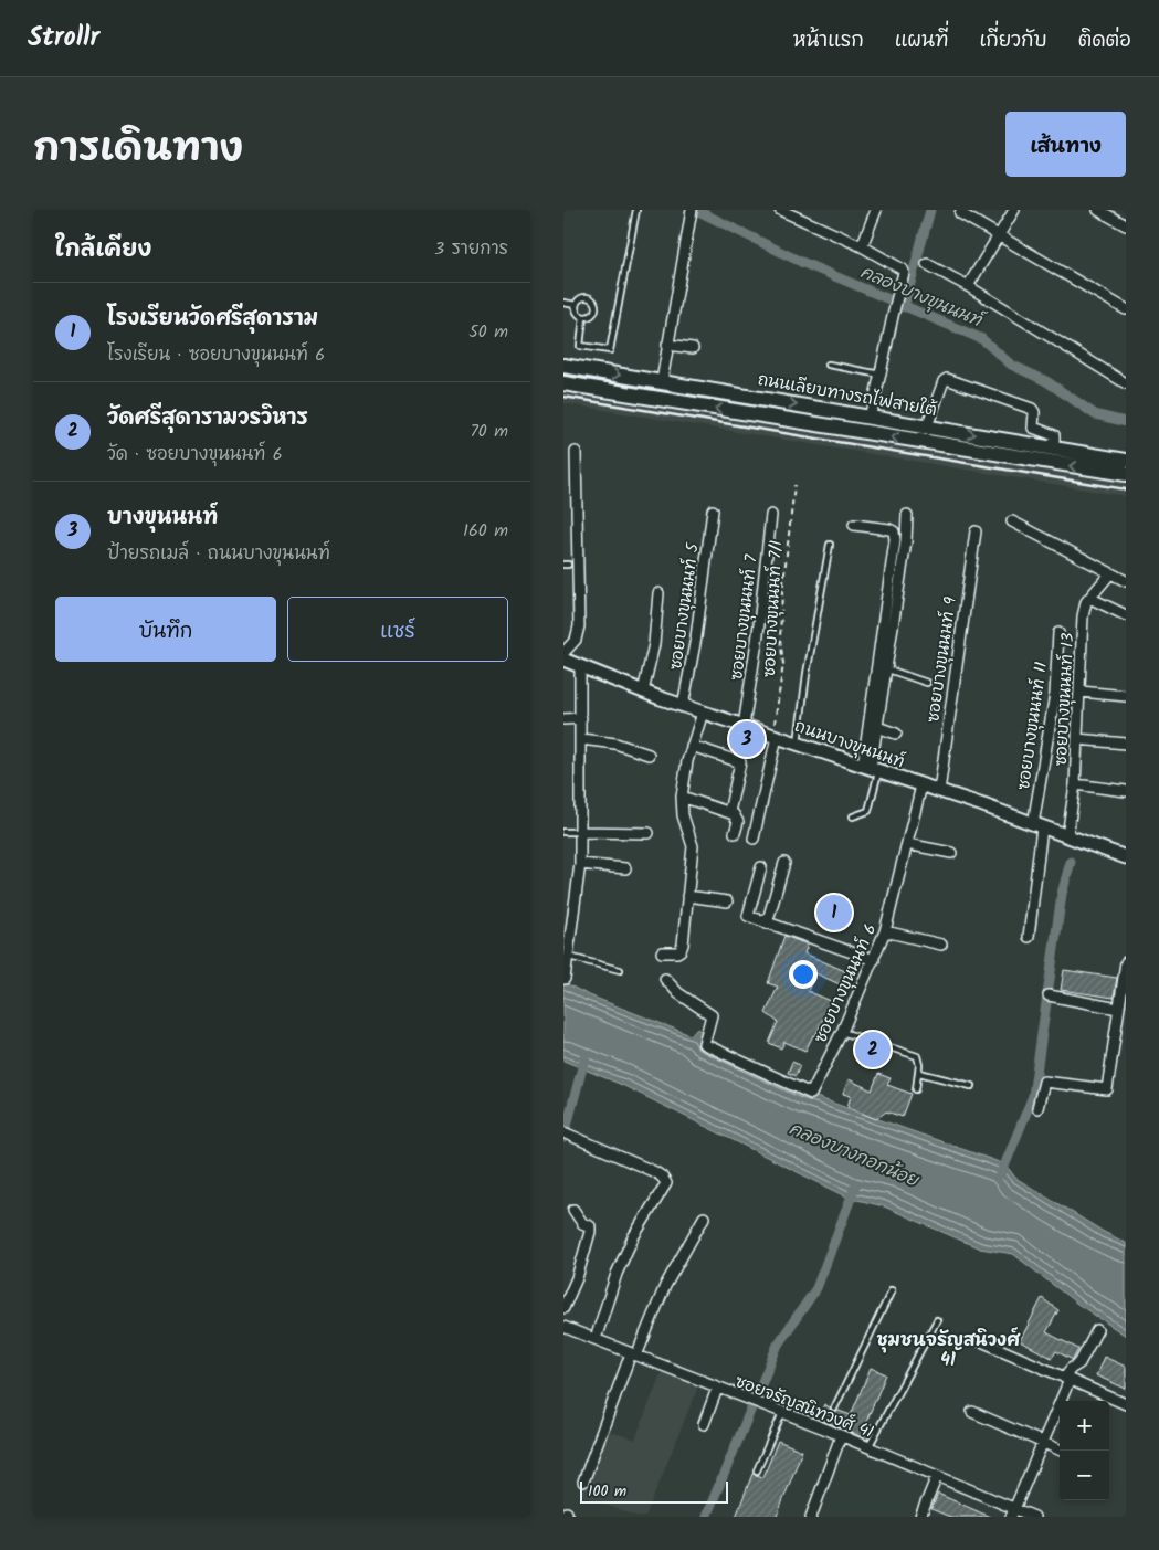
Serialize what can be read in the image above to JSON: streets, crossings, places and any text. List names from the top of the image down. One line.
{"streets":{"main road":["ถนนเลียบทางรถไฟสายใต้"],"street":["ซอยบางขุนนนท์ 5","ซอยบางขุนนนท์ 7","ซอยบางขุนนนท์ 9","ซอยบางขุนนนท์ 13","ซอยบางขุนนนท์ 11","ถนนบางขุนนนท์","ซอยบางขุนนนท์ 6","ซอยจรัญสนิทวงศ์ 41"],"path":["ซอยบางขุนนนท์ 7/1"]},"crossings":[["ซอยบางขุนนนท์ 5","ถนนบางขุนนนท์"],["ซอยบางขุนนนท์ 7/1","ถนนบางขุนนนท์"],["ซอยบางขุนนนท์ 7","ถนนบางขุนนนท์"],["ซอยบางขุนนนท์ 9","ถนนบางขุนนนท์"],["ซอยบางขุนนนท์ 13","ถนนบางขุนนนท์"],["ซอยบางขุนนนท์ 11","ถนนบางขุนนนท์"],["ถนนบางขุนนนท์","ซอยบางขุนนนท์ 6"]],"districts":["ชุมชนจรัญสนิวงศ์ 41"],"water":["คลองบางขุนนนท์","คลองบางกอกน้อย"],"scale_bar":"100 m","page":{"header":"Strollr","nav":["หน้าแรก","แผนที่","เกี่ยวกับ","ติดต่อ"],"title":"การเดินทาง","buttons":["เส้นทาง",["บันทึก","แชร์"]],"heading":["ใกล้เคียง","3 รายการ"],"list":[{"mark":"1","name":"โรงเรียนวัดศรีสุดาราม","note":"โรงเรียน · ซอยบางขุนนนท์ 6","value":"50 m"},{"mark":"2","name":"วัดศรีสุดารามวรวิหาร","note":"วัด · ซอยบางขุนนนท์ 6","value":"70 m"},{"mark":"3","name":"บางขุนนนท์","note":"ป้ายรถเมล์ · ถนนบางขุนนนท์","value":"160 m"}],"pins":["3","1","2"],"map_buttons":["+","−"],"scale":"100 m"}}
